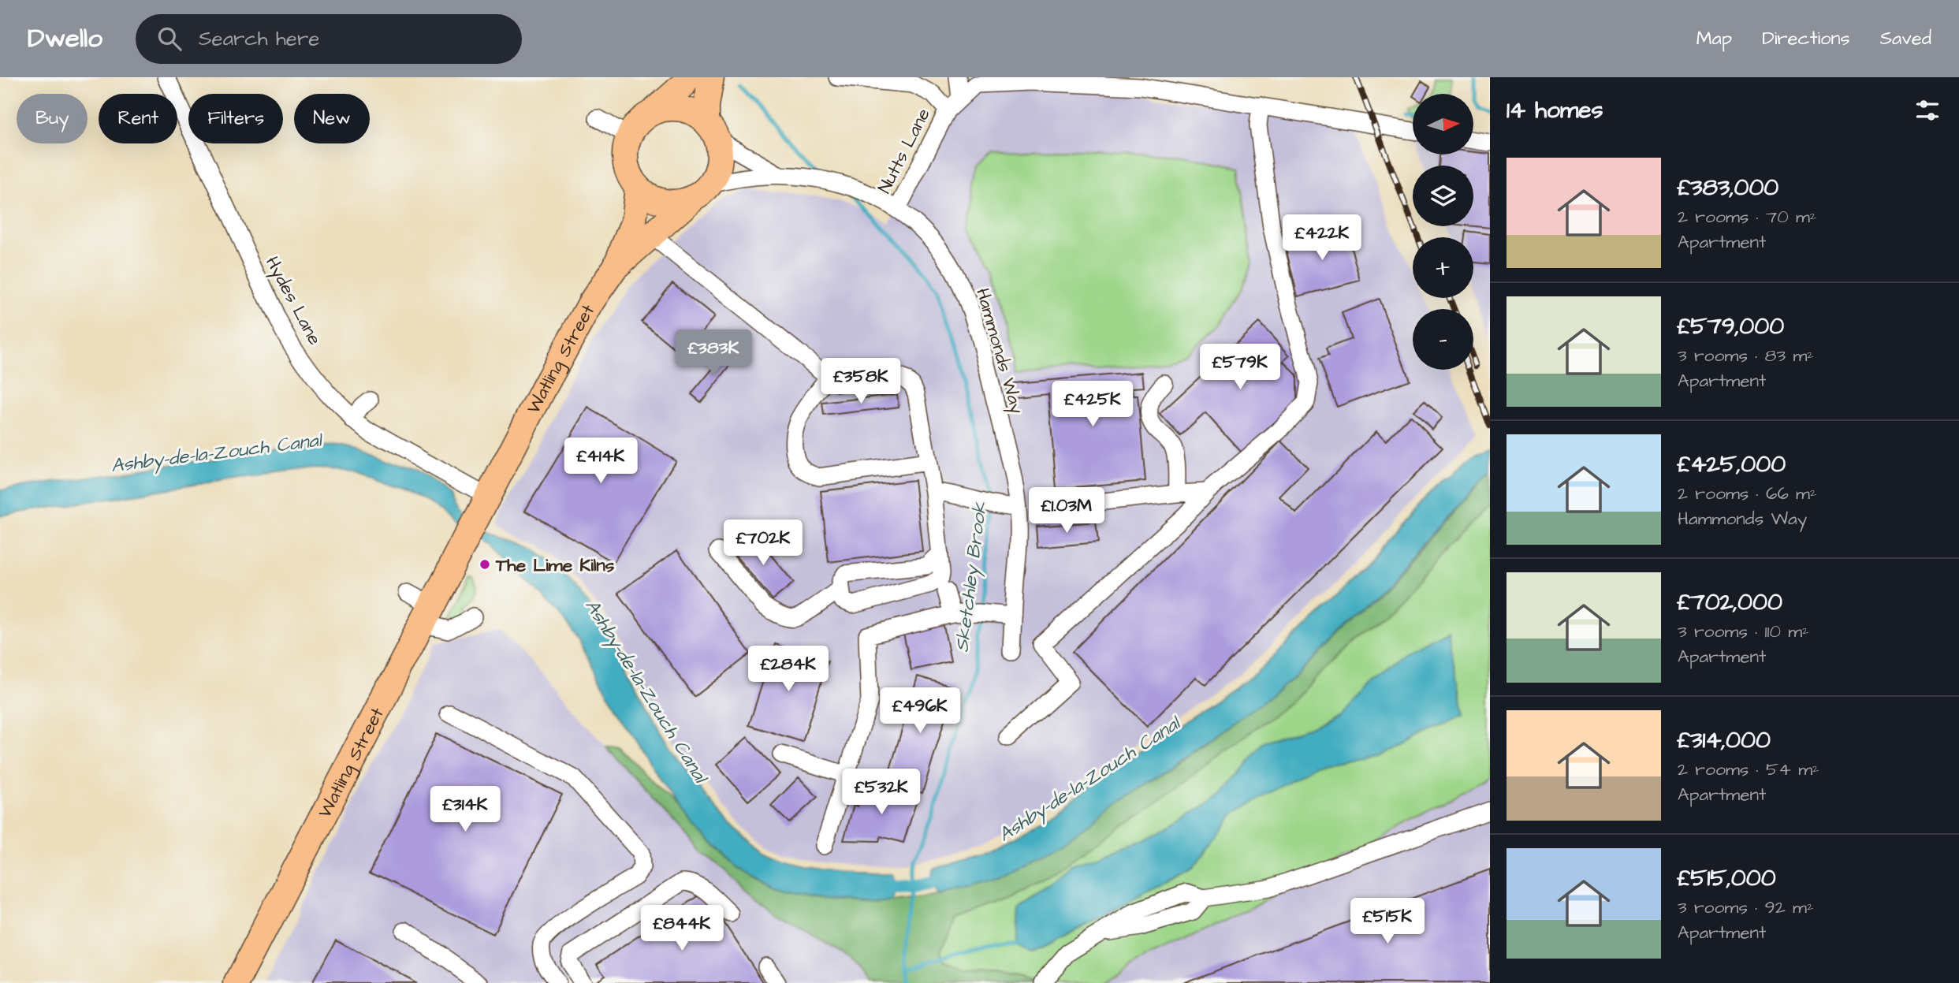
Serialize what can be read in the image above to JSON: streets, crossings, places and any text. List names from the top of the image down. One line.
{"streets":{"highway":["Watling Street"],"street":["Nutts Lane","Hydes Lane","Hammonds Way"]},"crossings":[["Nutts Lane","Hammonds Way"],["Hydes Lane","Watling Street"],["Hammonds Way","Watling Street"]],"water":["Ashby-de-la-Zouch Canal","Sketchley Brook"],"places":["The Lime Kilns"],"north":"right","page":{"header":"Dwello","search":"Search here","nav":["Map","Directions","Saved"],"heading":"14 homes","map_buttons":["+","−"],"chip":["Buy","Rent","Filters","New"],"list":[{"name":"£383,000","note":"2 rooms · 70 m² · Apartment"},{"name":"£579,000","note":"3 rooms · 83 m² · Apartment"},{"name":"£425,000","note":"2 rooms · 66 m² · Hammonds Way"},{"name":"£702,000","note":"3 rooms · 110 m² · Apartment"},{"name":"£314,000","note":"2 rooms · 54 m² · Apartment"},{"name":"£515,000","note":"3 rooms · 92 m² · Apartment"}],"price":["£422K","£383K","£579K","£358K","£425K","£414K","£1.03M","£702K","£284K","£496K","£532K","£314K","£515K","£844K"]}}
